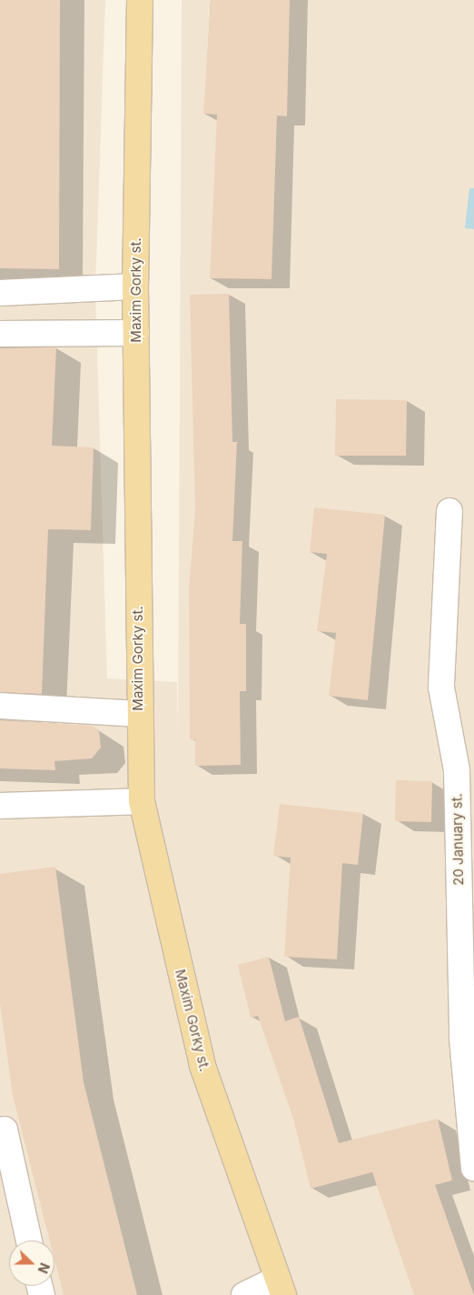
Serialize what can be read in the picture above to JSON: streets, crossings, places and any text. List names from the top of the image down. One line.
{"streets":{"main road":["Maxim Gorky st."],"street":["20 January st."]},"north":"right"}
